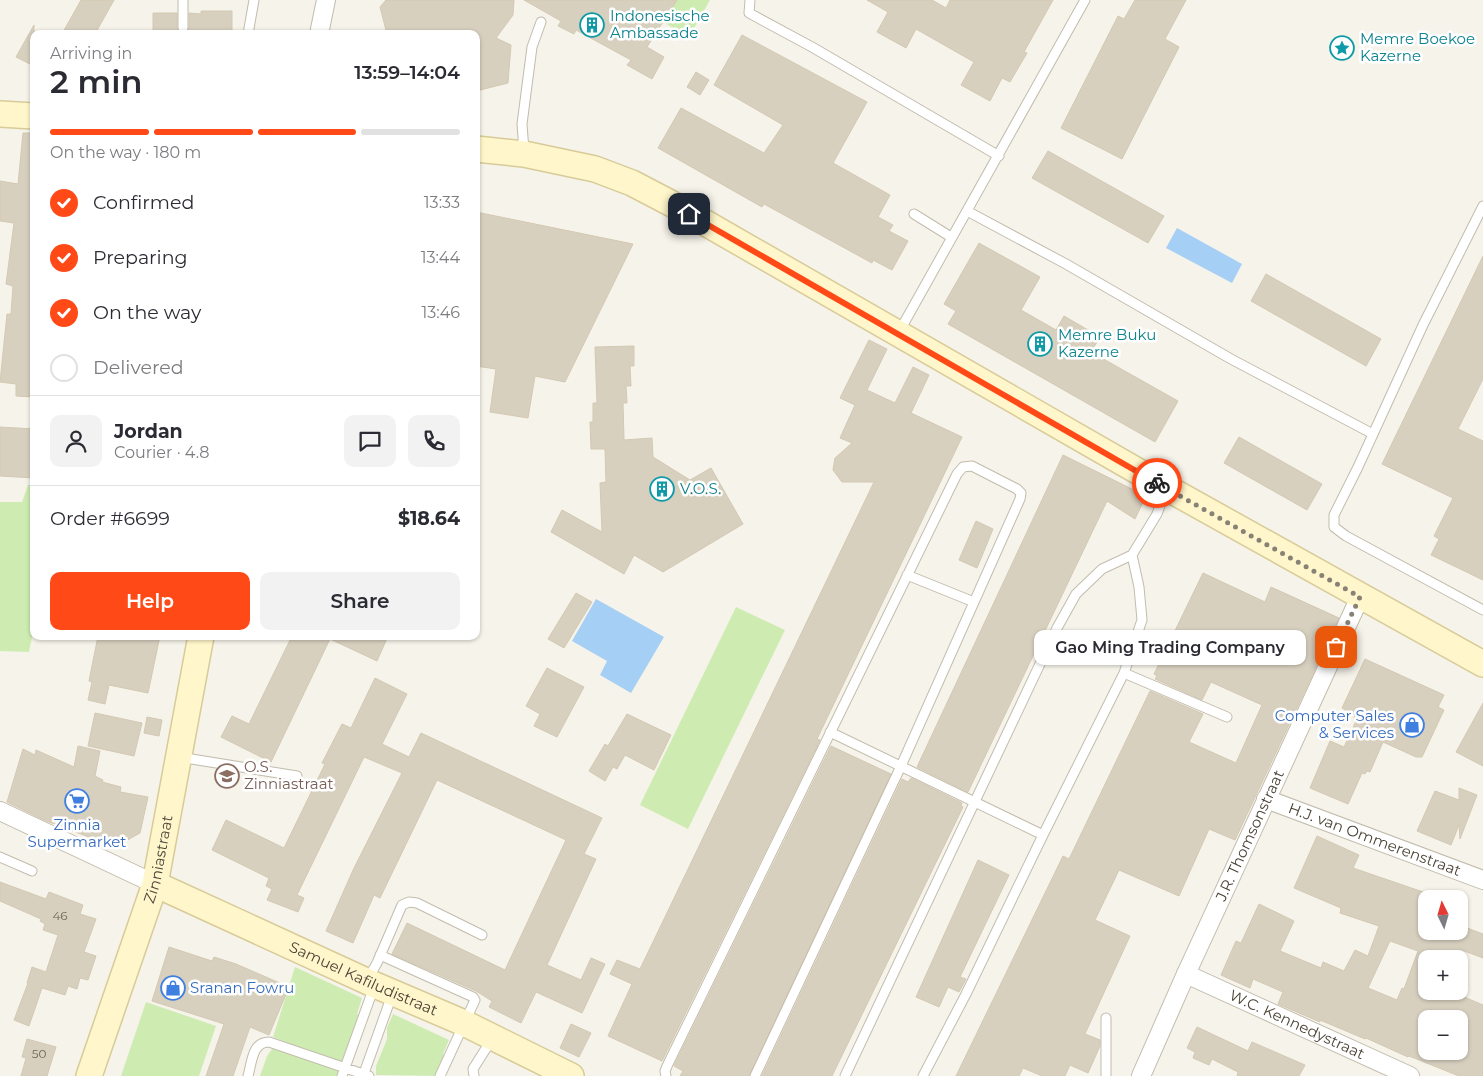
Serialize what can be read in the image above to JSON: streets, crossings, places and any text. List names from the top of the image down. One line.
{"streets":{"street":["J.R. Thomsonstraat","H.J. van Ommerenstraat","Zinniastraat","Samuel Kafiludistraat","W.C. Kennedystraat"]},"crossings":[["J.R. Thomsonstraat","H.J. van Ommerenstraat"],["J.R. Thomsonstraat","W.C. Kennedystraat"],["Zinniastraat","Samuel Kafiludistraat"]],"places":{"building":["Indonesische Ambassade","Memre Buku Kazerne","V.O.S."],"place":["Memre Boekoe Kazerne"],"other":["Gao Ming Trading Company"],"shop":["Computer Sales & Services","Sranan Fowru"],"school or university":["O.S. Zinniastraat"],"supermarket":["Zinnia Supermarket"]},"house_numbers":["46","50"],"north":"top","page":{"heading":["2 min","Arriving in","13:59–14:04"],"panel":["Jordan","Courier · 4.8","Order #6699","$18.64"],"bar":"On the way · 180 m","list":[["Confirmed","13:33"],["Preparing","13:44"],["On the way","13:46"],"Delivered"],"buttons":["Help","Share"],"bubble":"Gao Ming Trading Company","map_buttons":["+","−"]}}
